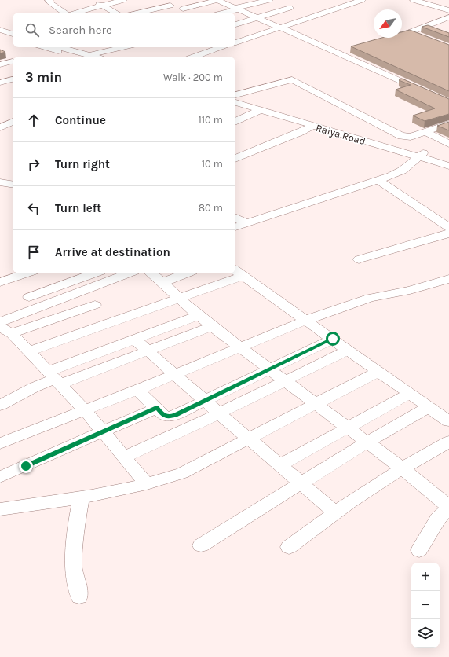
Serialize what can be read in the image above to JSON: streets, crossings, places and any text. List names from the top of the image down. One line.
{"streets":{"street":["Raiya Road"]},"north":"bottom left","page":{"search":"Search here","heading":["3 min","Walk · 200 m"],"list":[["Continue","110 m"],["Turn right","10 m"],["Turn left","80 m"],"Arrive at destination"],"map_buttons":["+","−"]}}
